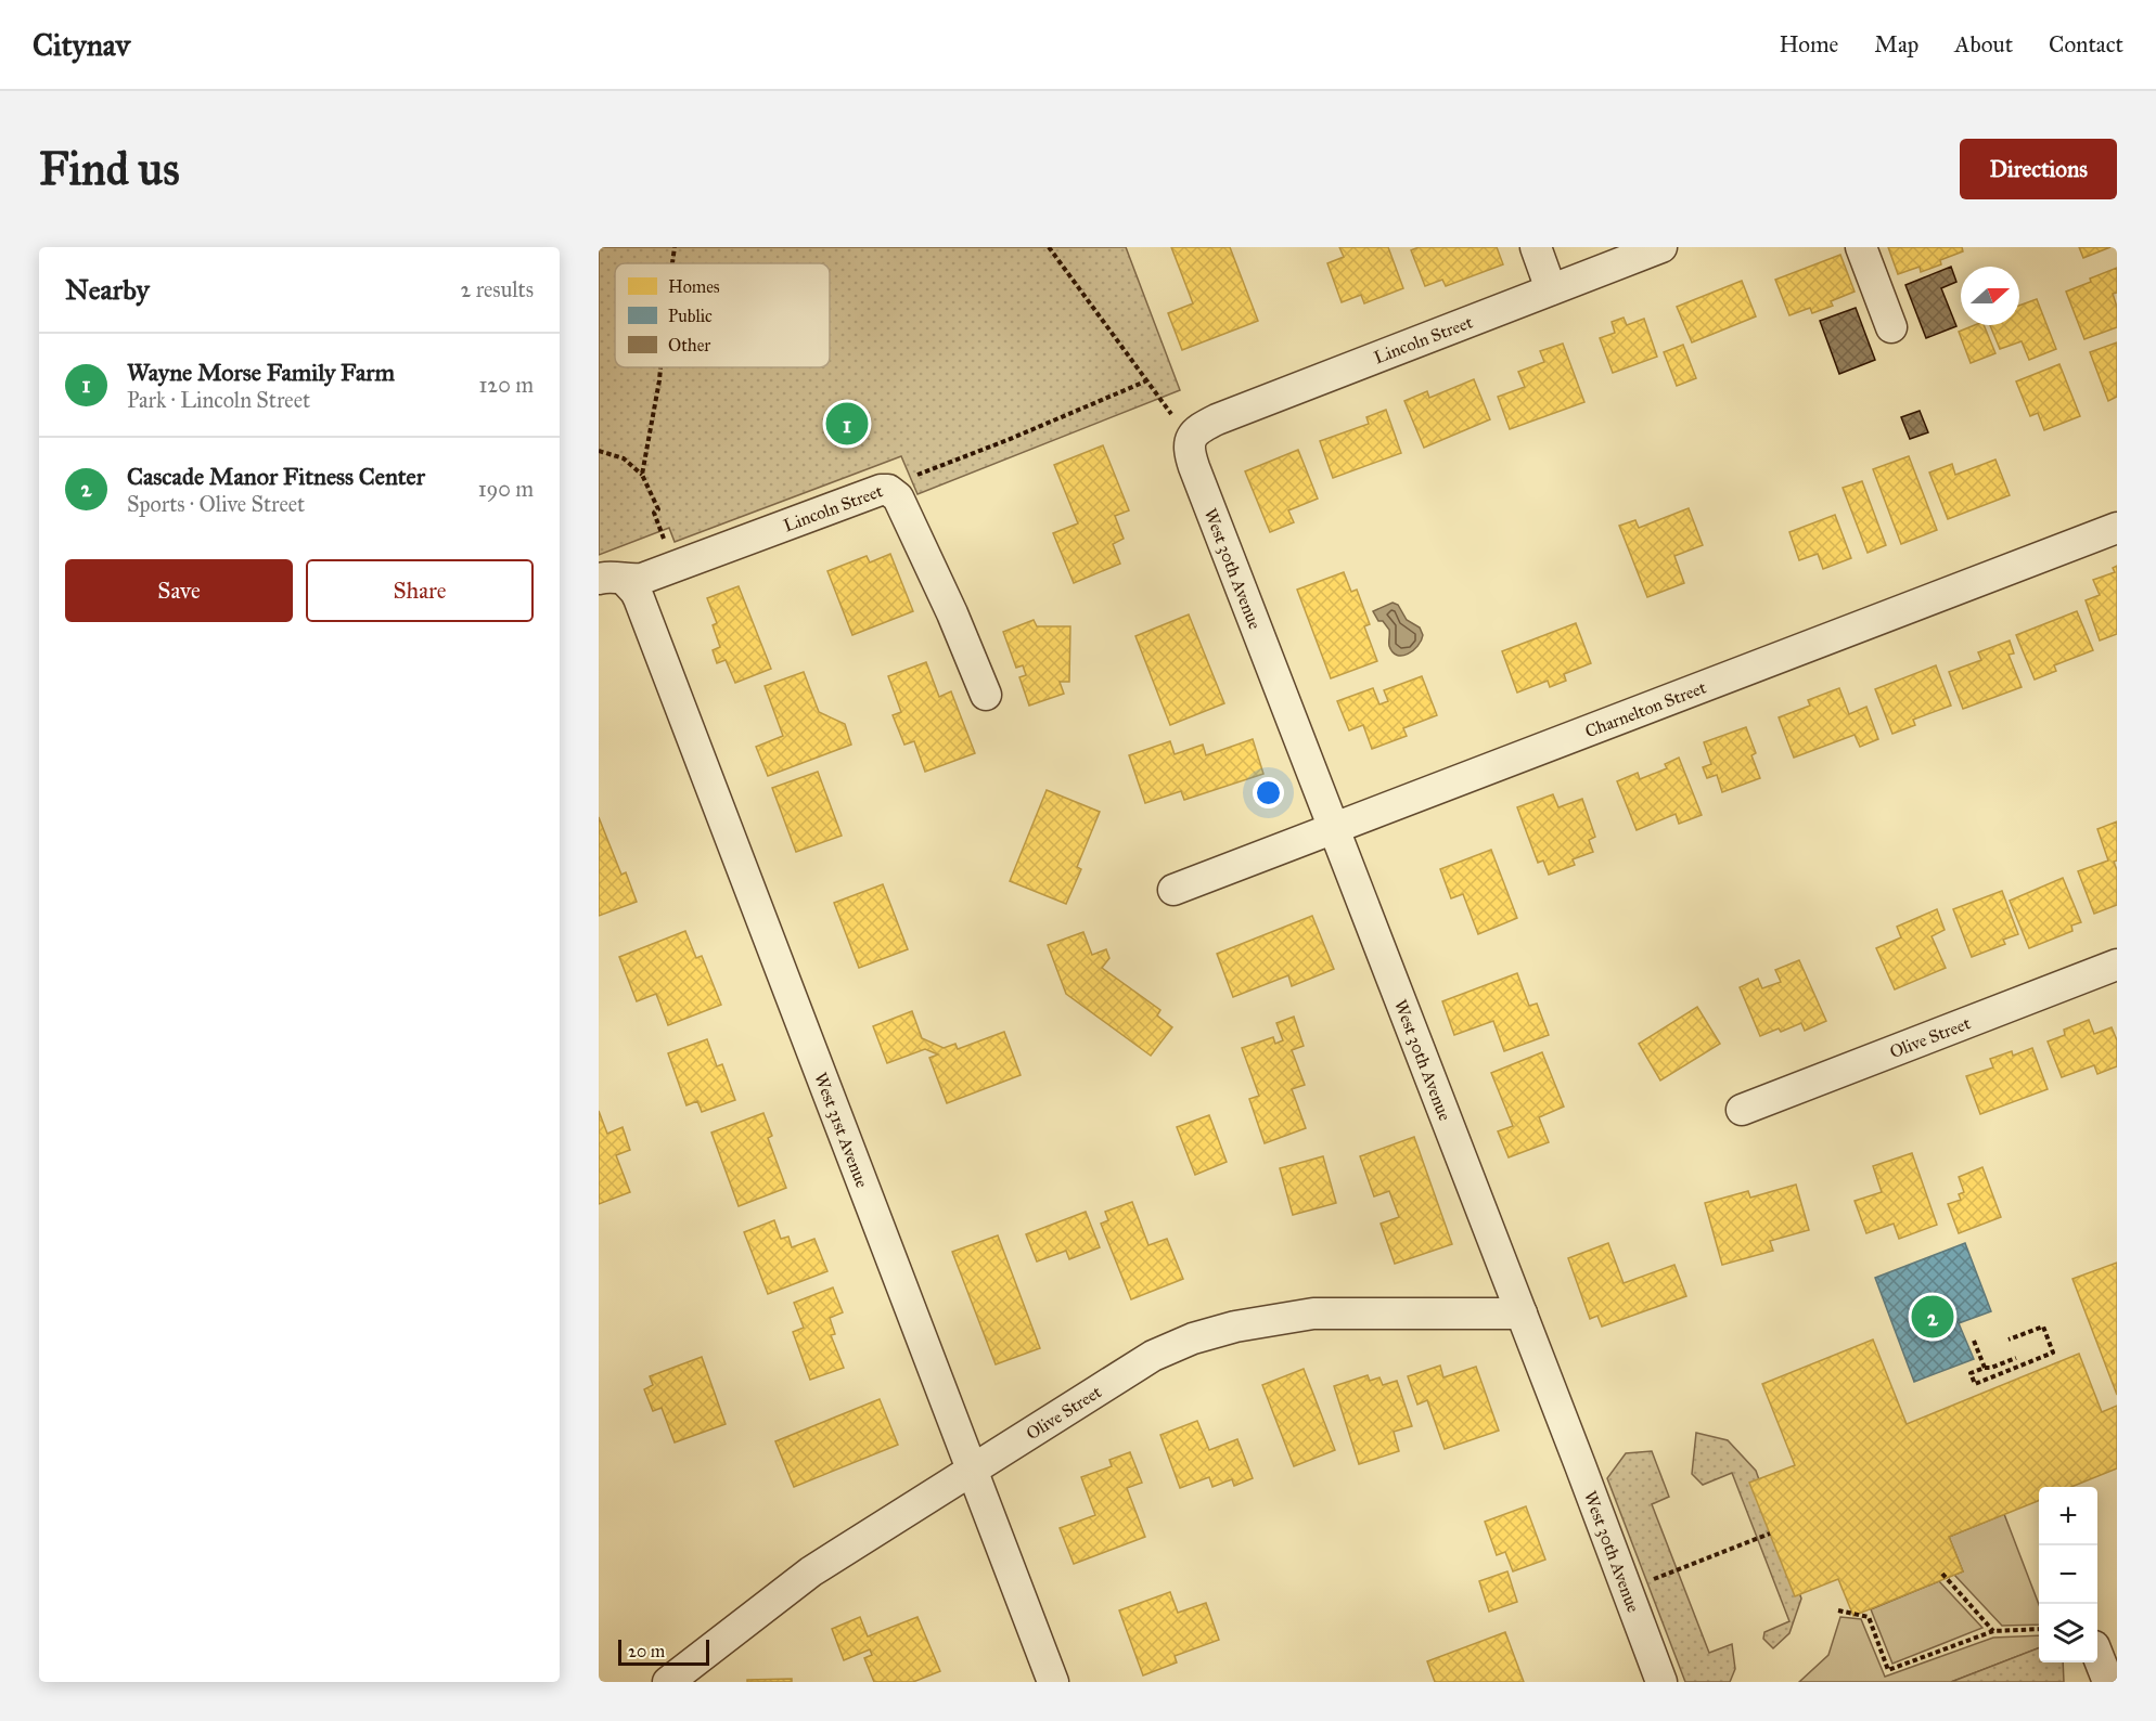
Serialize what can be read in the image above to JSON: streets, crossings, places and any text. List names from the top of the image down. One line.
{"streets":{"street":["Lincoln Street","West 30th Avenue","Charnelton Street","Olive Street","West 31st Avenue"]},"crossings":[["Lincoln Street","West 30th Avenue"],["Lincoln Street","West 31st Avenue"],["West 30th Avenue","Charnelton Street"],["West 30th Avenue","Olive Street"],["Olive Street","West 31st Avenue"]],"legend":["Homes","Public","Other"],"scale_bar":"20 m","north":"right","page":{"header":"Citynav","nav":["Home","Map","About","Contact"],"buttons":["Directions",["Save","Share"]],"title":"Find us","heading":["Nearby","2 results"],"list":[{"mark":"1","name":"Wayne Morse Family Farm","note":"Park · Lincoln Street","value":"120 m"},{"mark":"2","name":"Cascade Manor Fitness Center","note":"Sports · Olive Street","value":"190 m"}],"pins":["1","2"],"map_buttons":["+","−"],"scale":"20 m"}}
